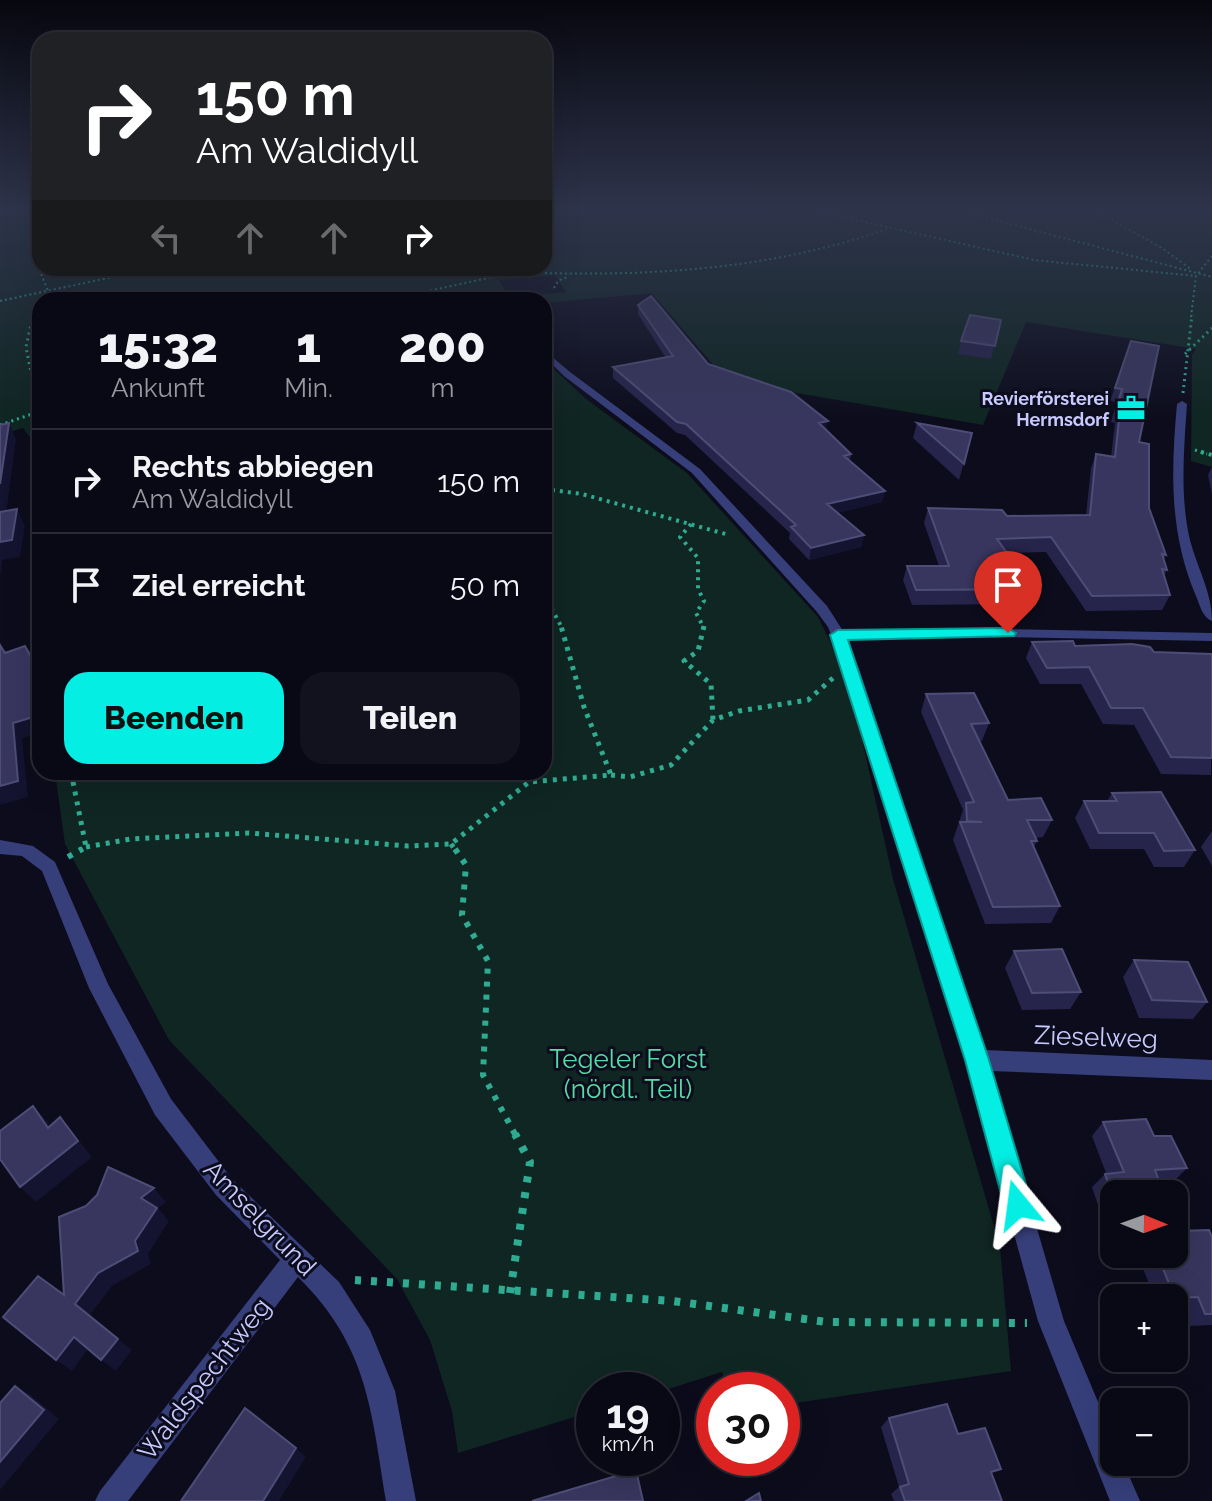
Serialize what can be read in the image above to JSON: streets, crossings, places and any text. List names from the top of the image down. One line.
{"streets":{"street":["Zieselweg","Amselgrund","Waldspechtweg"]},"crossings":[["Amselgrund","Waldspechtweg"]],"parks":["Tegeler Forst (nördl. Teil)"],"places":{"office":["Revierförsterei Hermsdorf"]},"north":"right","page":{"turn":["150 m","Am Waldidyll"],"eta":["15:32","Ankunft","1","Min.","200","m"],"list":[{"name":"Rechts abbiegen","note":"Am Waldidyll","value":"150 m"},{"name":"Ziel erreicht","value":"50 m"}],"buttons":["Beenden","Teilen"],"map_buttons":["+","−"],"speed":"19 km/h","limit":"30"}}
